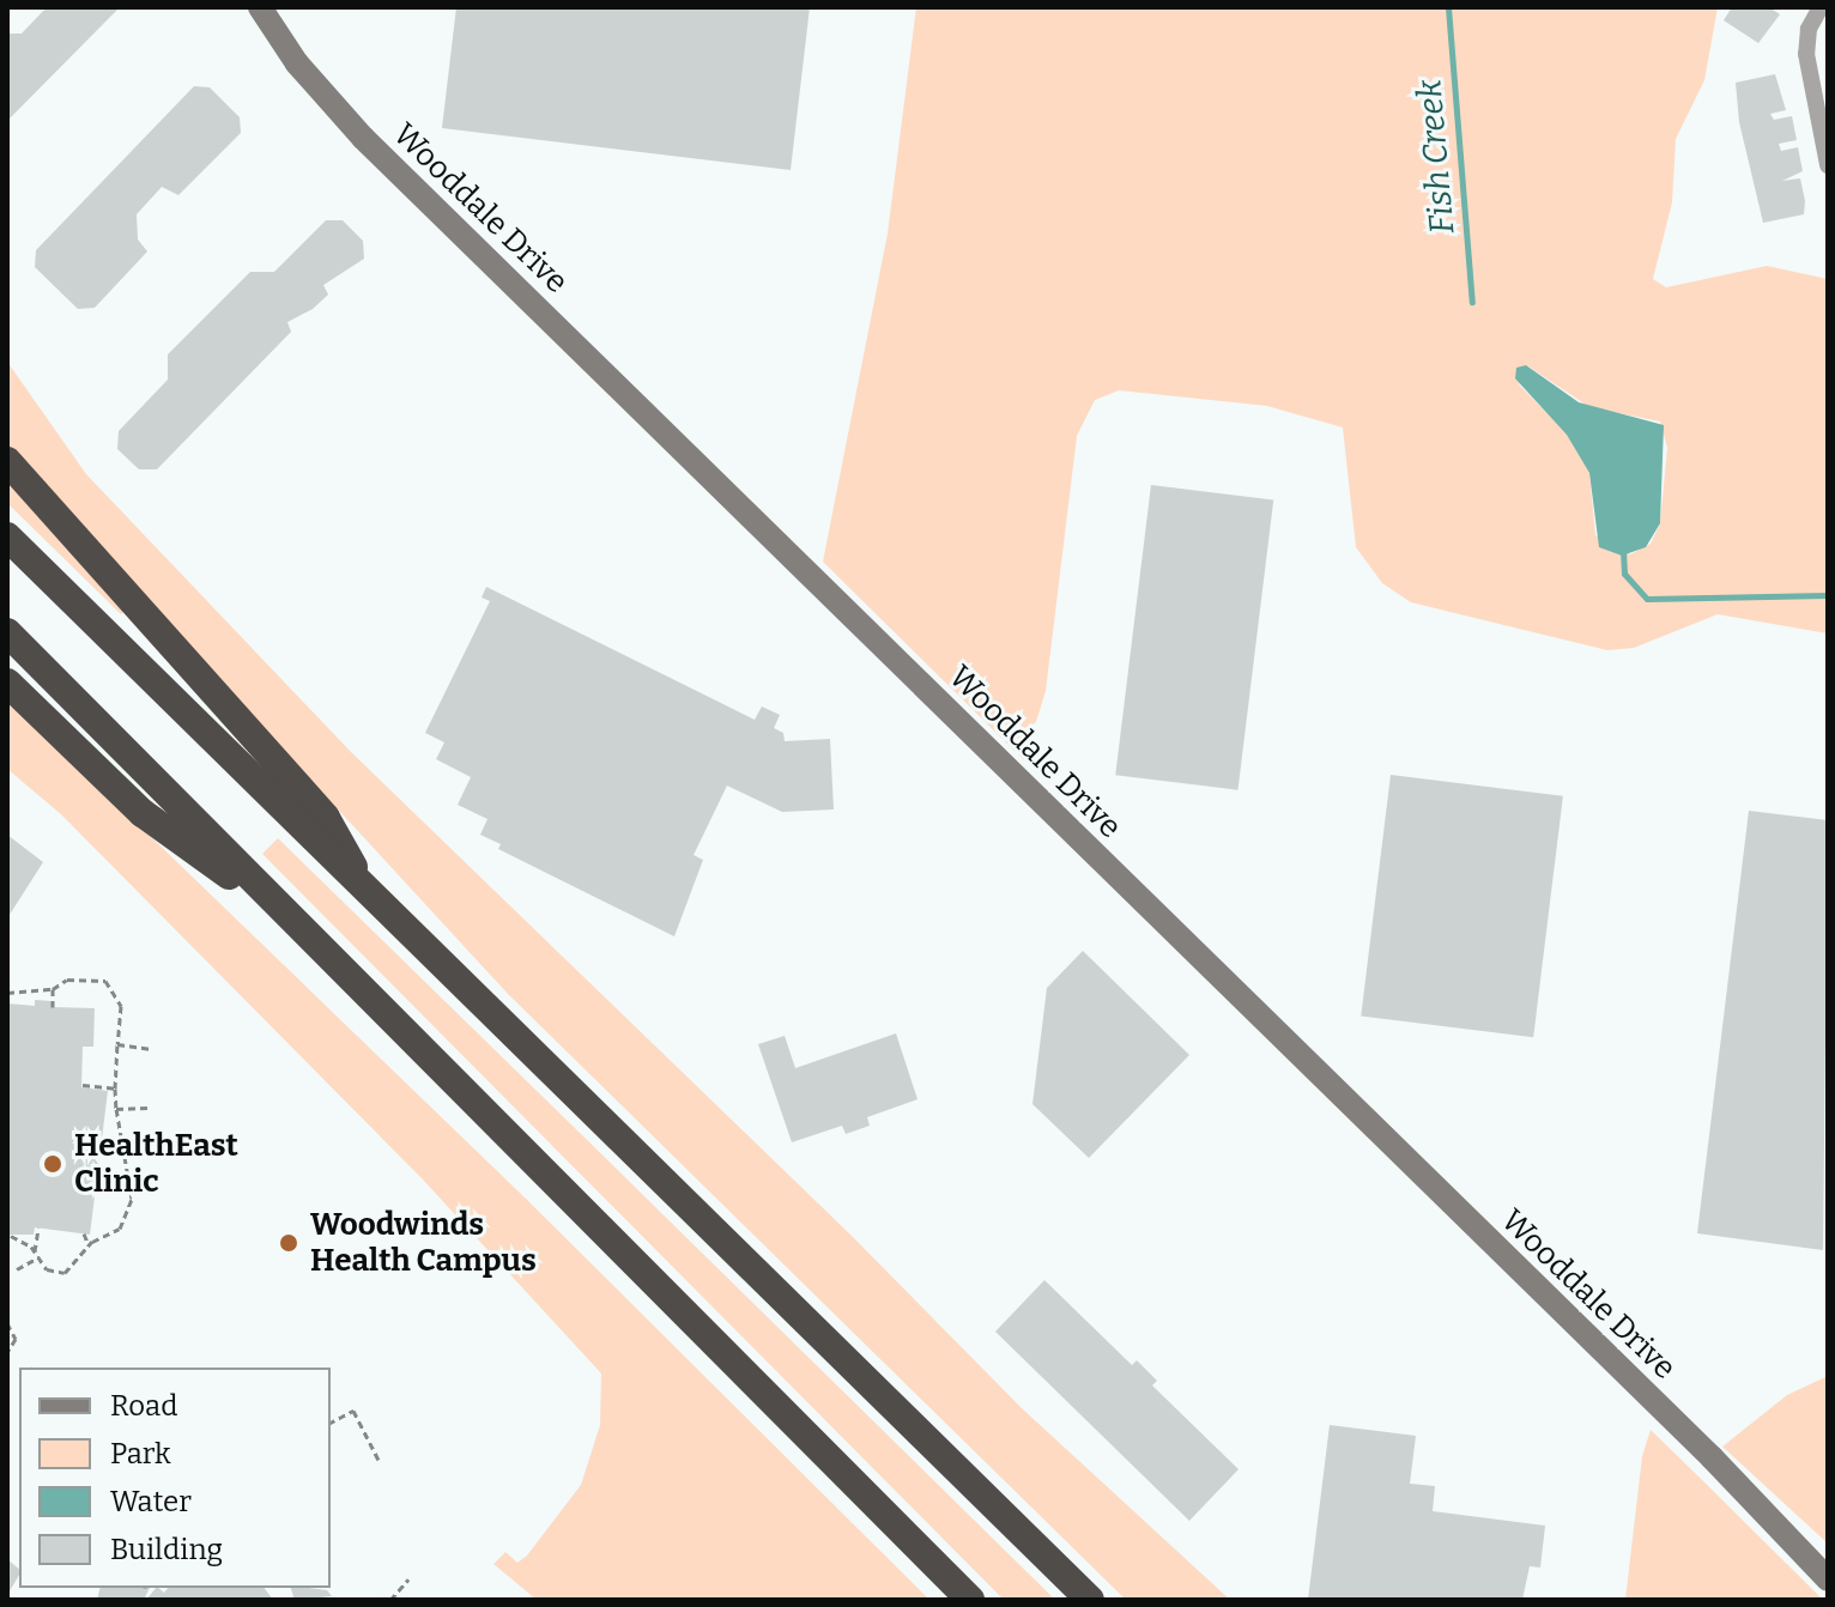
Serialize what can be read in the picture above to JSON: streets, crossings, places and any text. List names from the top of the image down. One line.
{"streets":{"street":["Wooddale Drive"]},"water":["Fish Creek"],"places":["HealthEast Clinic","Woodwinds Health Campus"],"legend":["Road","Park","Water","Building"]}
